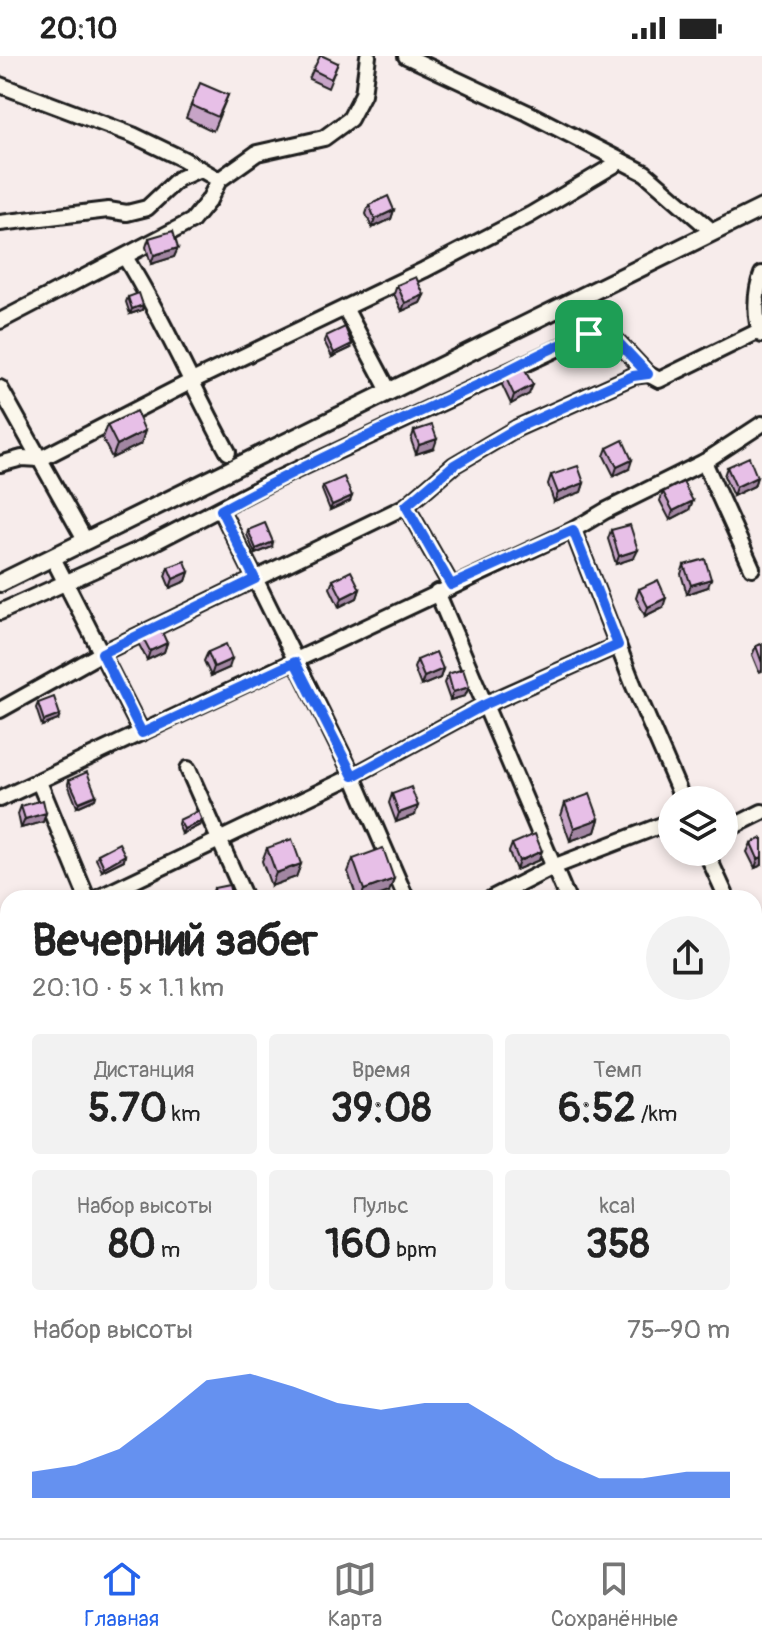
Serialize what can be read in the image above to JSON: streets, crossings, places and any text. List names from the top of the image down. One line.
{"page":{"status":"20:10","heading":["Вечерний забег","20:10 · 5 × 1.1 km"],"stats":[["Дистанция","5.70 km"],["Время","39:08"],["Темп","6:52 /km"],["Набор высоты","80 m"],["Пульс","160 bpm"],["kcal","358"]],"chart":["Набор высоты","75–90 m"],"tabs":["Главная","Карта","Сохранённые"]}}
